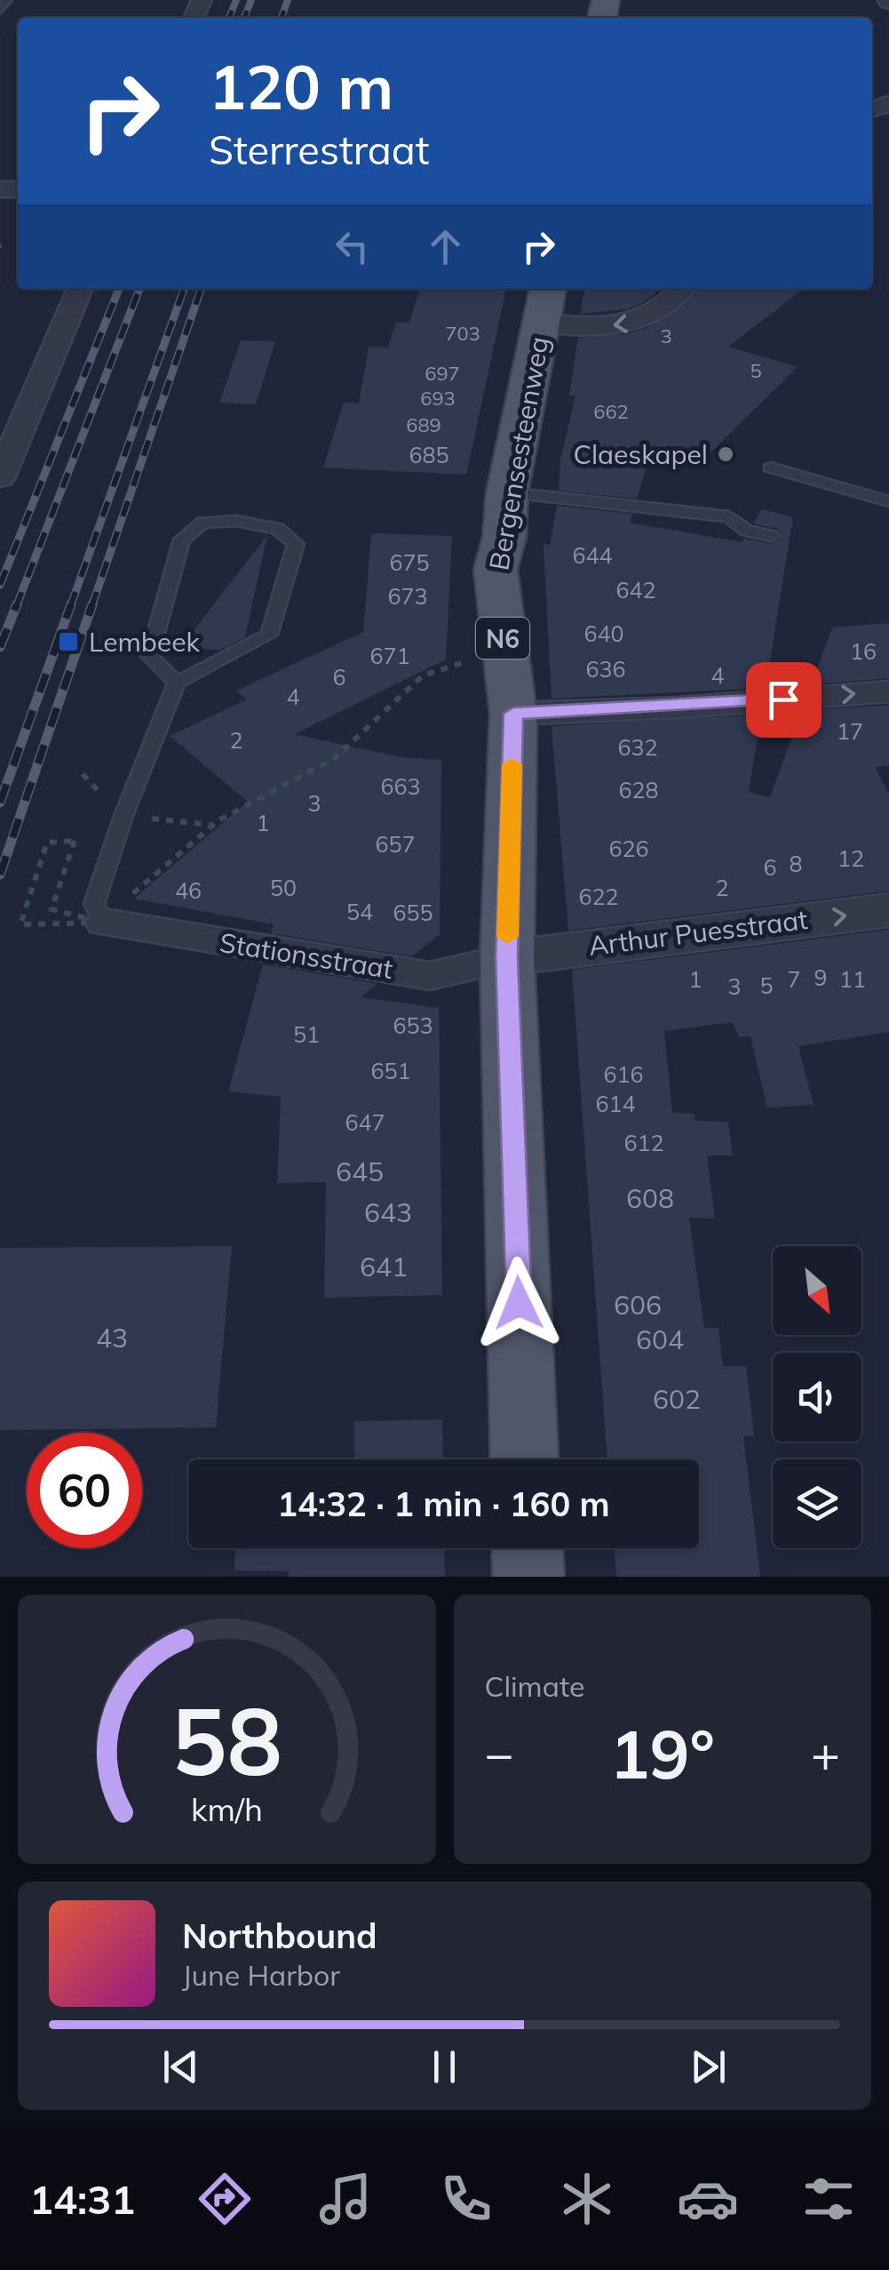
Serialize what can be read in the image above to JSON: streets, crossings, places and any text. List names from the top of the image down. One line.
{"streets":{"main road":["Bergensesteenweg","N6"],"street":["Arthur Puesstraat","Stationsstraat"]},"crossings":[["Bergensesteenweg","Arthur Puesstraat"],["Bergensesteenweg","Stationsstraat"],["Arthur Puesstraat","Stationsstraat"]],"places":{"other":["Claeskapel"],"transit":["Lembeek"]},"house_numbers":["703","3","5","697","693","662","689","685","644","675","642","673","640","16","671","636","4","6","4","17","2","632","663","628","3","1","657","626","12","8","6","50","2","46","622","54","655","9","1","7","11","5","3","653","51","651","616","614","647","612","645","608","643","641","606","43","604","602"],"north":"bottom right","page":{"turn":["120 m","Sterrestraat"],"limit":"60","trip":"14:32 · 1 min · 160 m","tile":"Climate","heat":["−","19°","+"],"song":["Northbound","June Harbor"],"tabs":"14:31","gauge":["58","km/h"]}}
